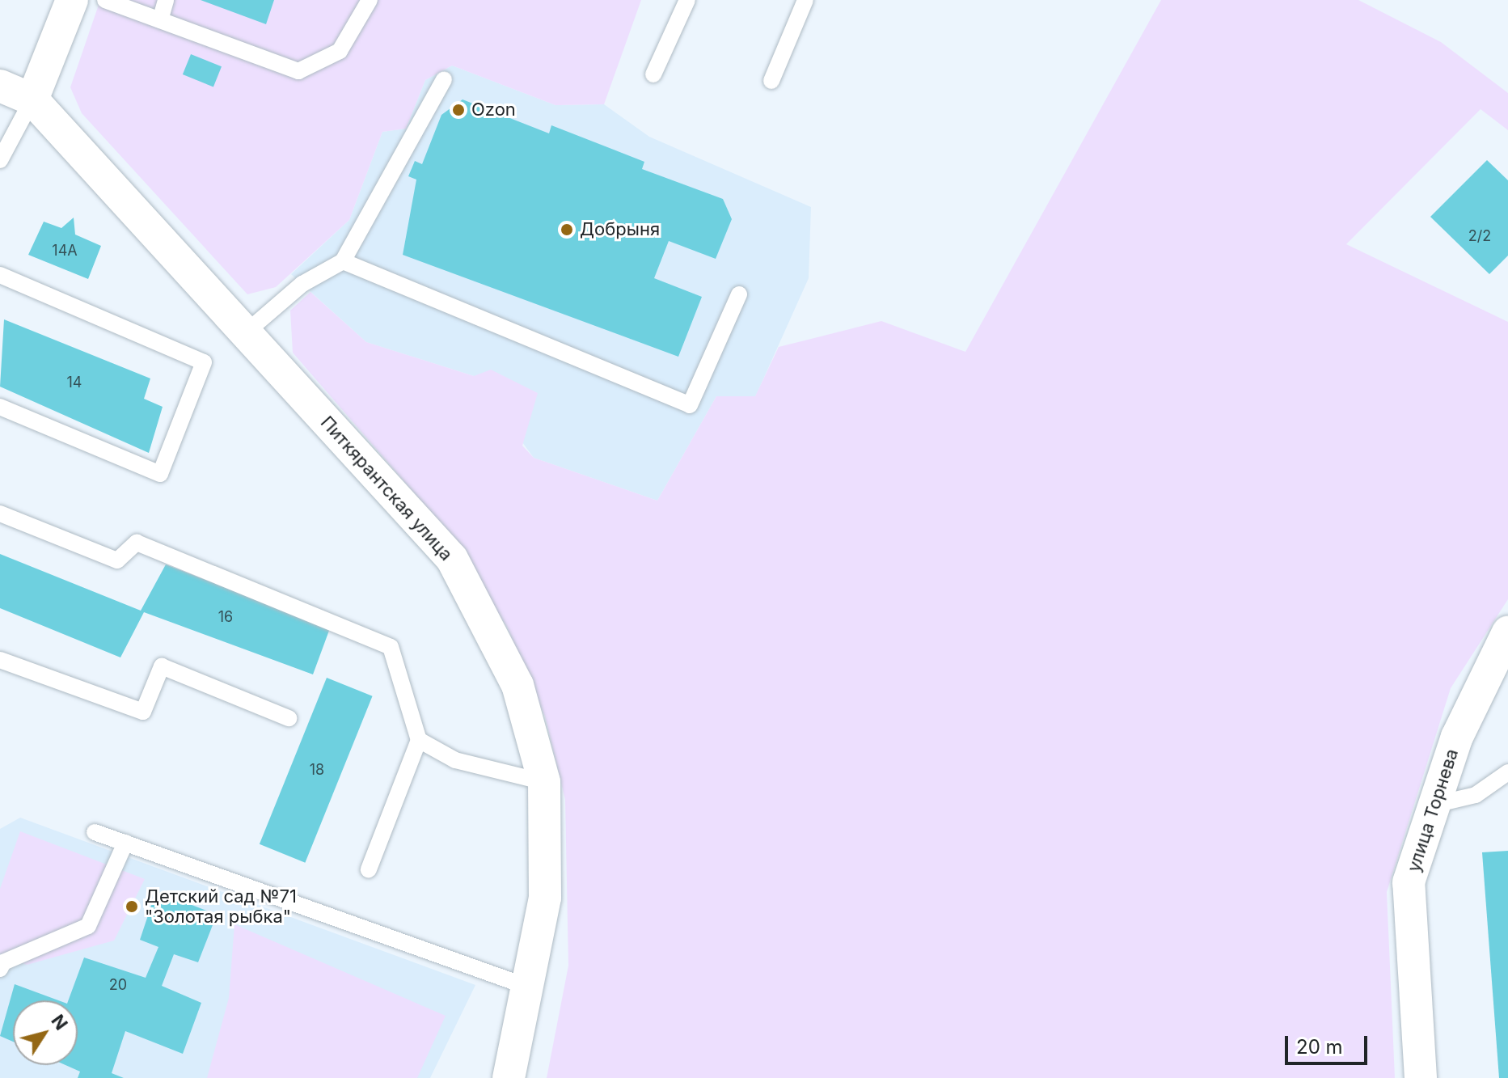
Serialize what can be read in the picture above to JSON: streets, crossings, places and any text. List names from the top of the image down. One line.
{"streets":{"street":["Питкярантская улица","улица Торнева"]},"places":["Ozon","Добрыня","Детский сад №71 \"Золотая рыбка\""],"house_numbers":["2/2","14А","14","16","18","20"],"scale_bar":"20 m","north":"top right"}
